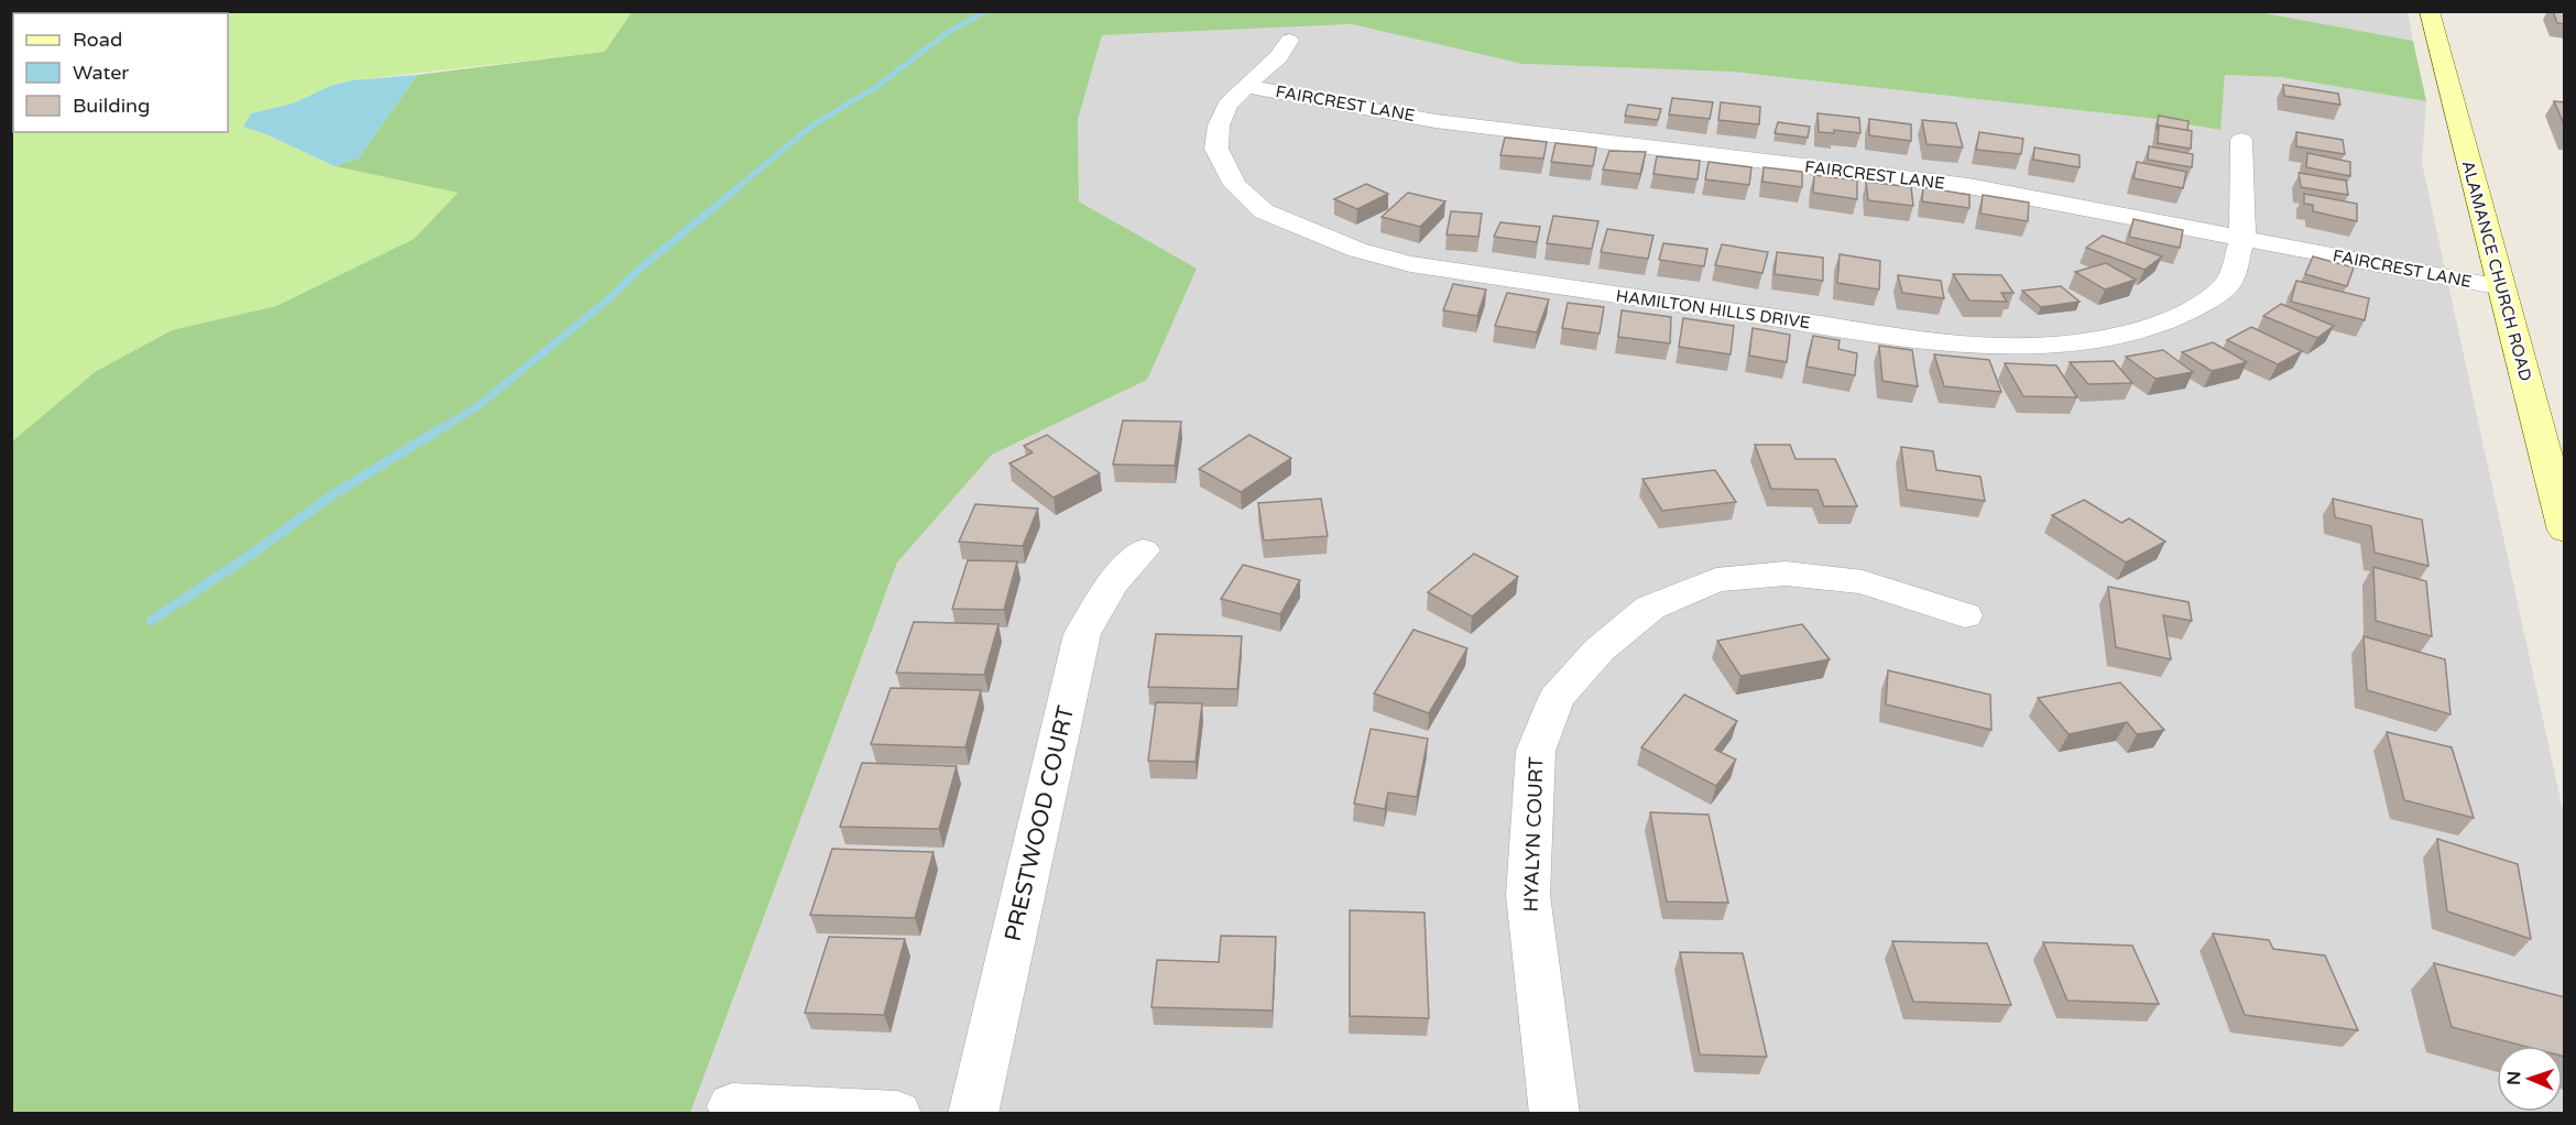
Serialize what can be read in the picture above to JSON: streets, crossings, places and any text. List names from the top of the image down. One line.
{"streets":{"main road":["ALAMANCE CHURCH ROAD"],"street":["FAIRCREST LANE","HAMILTON HILLS DRIVE","PRESTWOOD COURT","HYALYN COURT"]},"crossings":[["FAIRCREST LANE","ALAMANCE CHURCH ROAD"],["FAIRCREST LANE","HAMILTON HILLS DRIVE"]],"legend":["Road","Water","Building"],"north":"left"}
